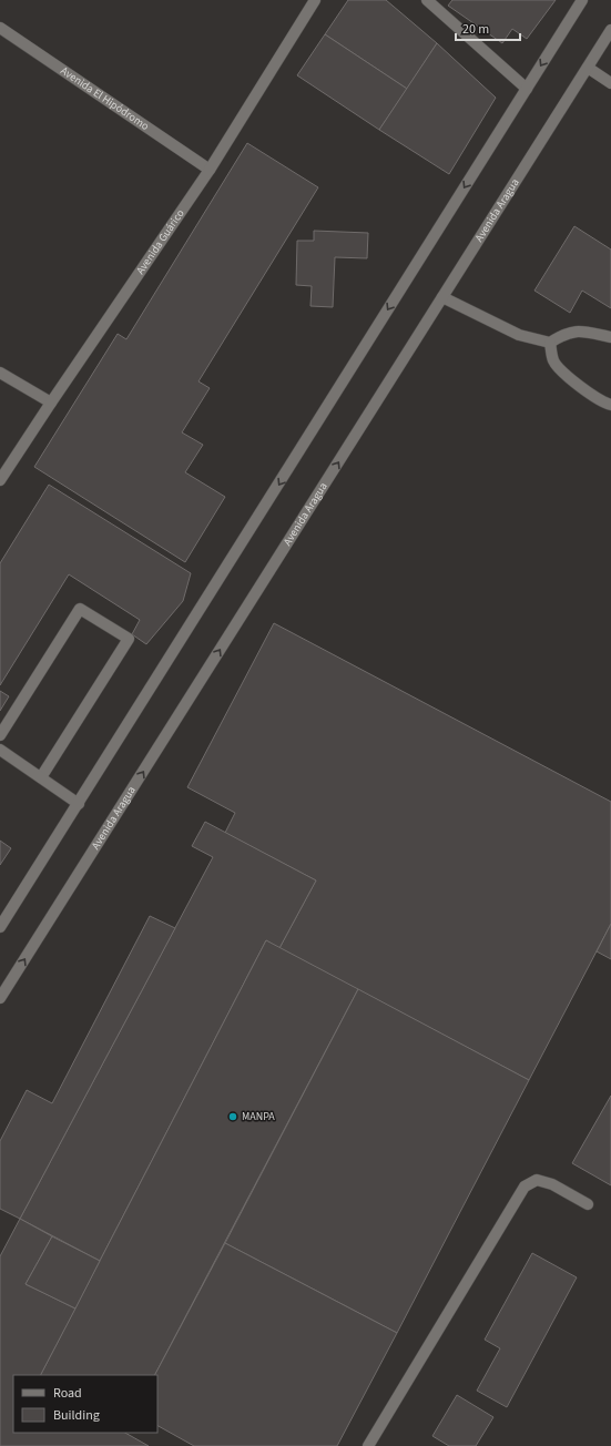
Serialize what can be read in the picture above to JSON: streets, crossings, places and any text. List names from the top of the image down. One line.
{"streets":{"street":["Avenida El Hipódromo","Avenida Aragua","Avenida Guárico"]},"crossings":[["Avenida El Hipódromo","Avenida Guárico"]],"places":["MANPA"],"legend":["Road","Building"],"scale_bar":"20 m"}
